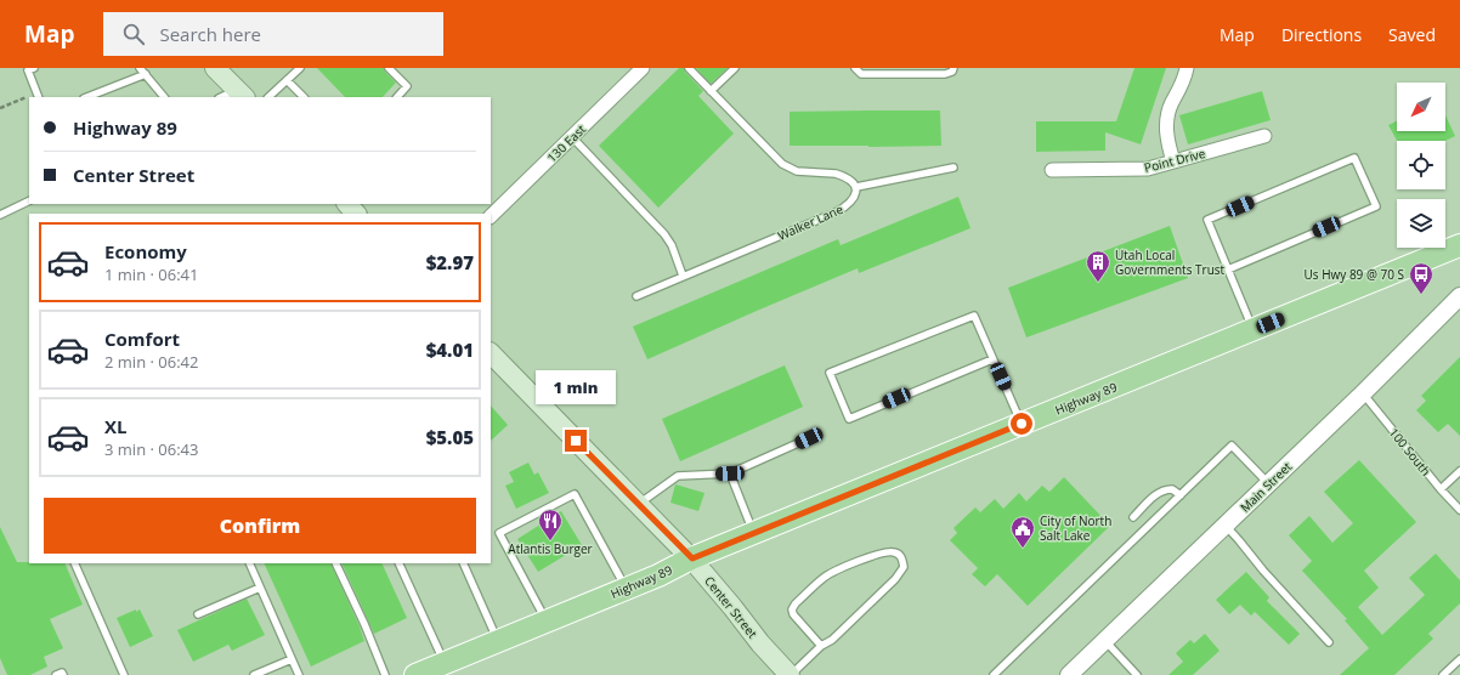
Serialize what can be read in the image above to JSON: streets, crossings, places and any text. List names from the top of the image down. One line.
{"streets":{"main road":["Highway 89","Center Street"],"street":["130 East","Point Drive","Main Street"],"lane":["Walker Lane","100 South"]},"crossings":[["Highway 89","Center Street"],["100 South","Main Street"]],"places":{"building":["Utah Local Governments Trust"],"bus stop":["Us Hwy 89 @ 70 S"],"restaurant":["Atlantis Burger"],"public building":["City of North Salt Lake"]},"north":"bottom left","page":{"header":"Map","search":"Search here","nav":["Map","Directions","Saved"],"banner":["Highway 89","Center Street"],"list":[{"name":"Economy","note":"1 min · 06:41","value":"$2.97"},{"name":"Comfort","note":"2 min · 06:42","value":"$4.01"},{"name":"XL","note":"3 min · 06:43","value":"$5.05"}],"bubble":"1 min","buttons":"Confirm"}}
